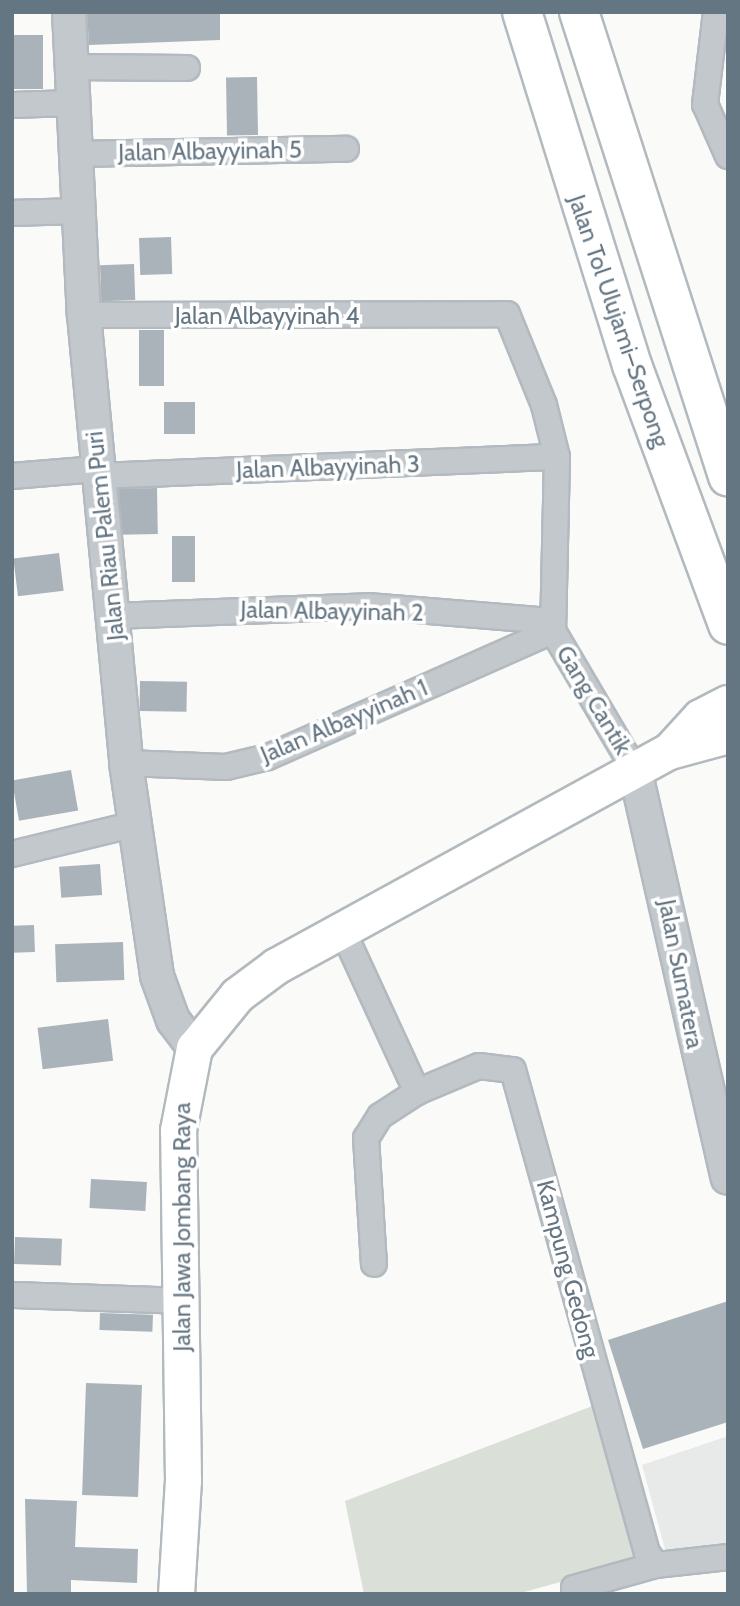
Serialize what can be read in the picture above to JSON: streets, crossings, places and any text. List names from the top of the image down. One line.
{"streets":{"highway":["Jalan Tol Ulujami–Serpong"],"main road":["Jalan Jawa Jombang Raya"],"street":["Jalan Albayyinah 5","Jalan Albayyinah 4","Jalan Albayyinah 3","Jalan Riau Palem Puri","Jalan Albayyinah 2","Gang Cantik","Jalan Albayyinah 1","Jalan Sumatera","Kampung Gedong"]},"crossings":[["Jalan Albayyinah 5","Jalan Riau Palem Puri"],["Jalan Albayyinah 4","Jalan Albayyinah 3"],["Jalan Albayyinah 4","Jalan Riau Palem Puri"],["Jalan Albayyinah 3","Jalan Riau Palem Puri"],["Jalan Riau Palem Puri","Jalan Albayyinah 2"],["Jalan Riau Palem Puri","Jalan Albayyinah 1"],["Jalan Riau Palem Puri","Jalan Jawa Jombang Raya"],["Jalan Albayyinah 2","Gang Cantik"],["Jalan Albayyinah 2","Jalan Albayyinah 1"],["Gang Cantik","Jalan Albayyinah 1"],["Gang Cantik","Jalan Sumatera"],["Gang Cantik","Jalan Jawa Jombang Raya"],["Jalan Sumatera","Jalan Jawa Jombang Raya"]]}
